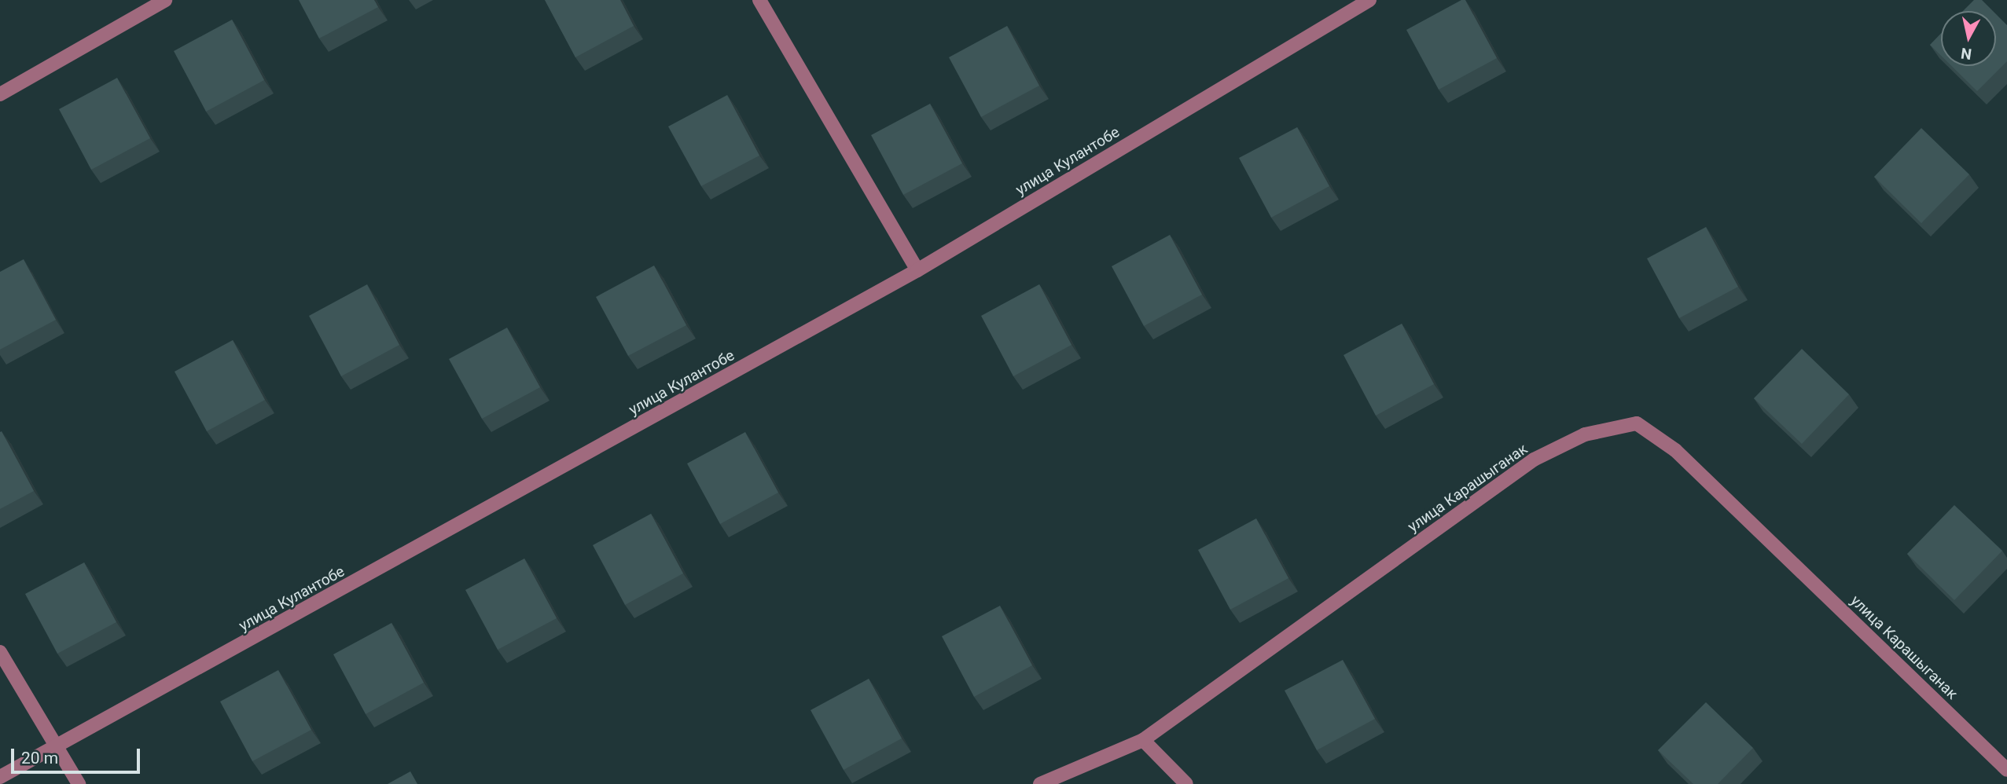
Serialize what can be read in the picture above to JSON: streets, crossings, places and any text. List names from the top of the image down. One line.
{"streets":{"street":["улица Кулантобе","улица Карашыганак"]},"scale_bar":"20 m","north":"bottom"}
